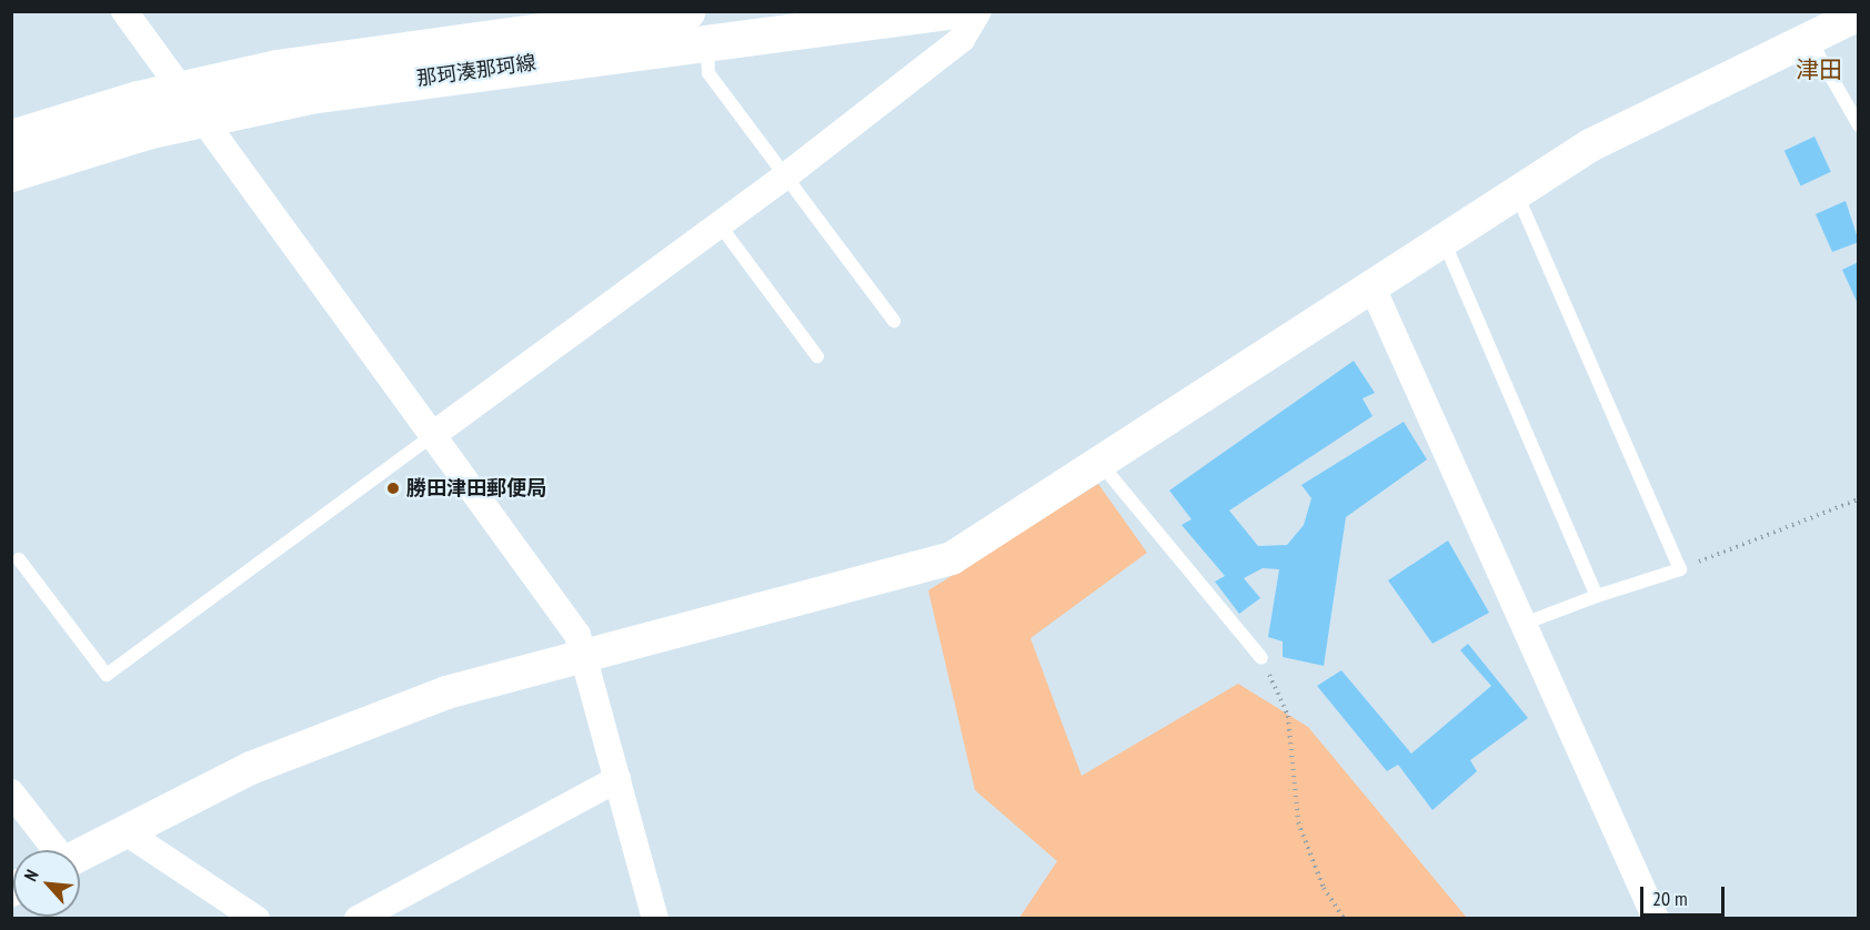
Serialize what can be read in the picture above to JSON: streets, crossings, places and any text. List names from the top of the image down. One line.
{"streets":{"main road":["那珂湊那珂線"]},"districts":["津田"],"places":["勝田津田郵便局"],"scale_bar":"20 m","north":"top left"}
